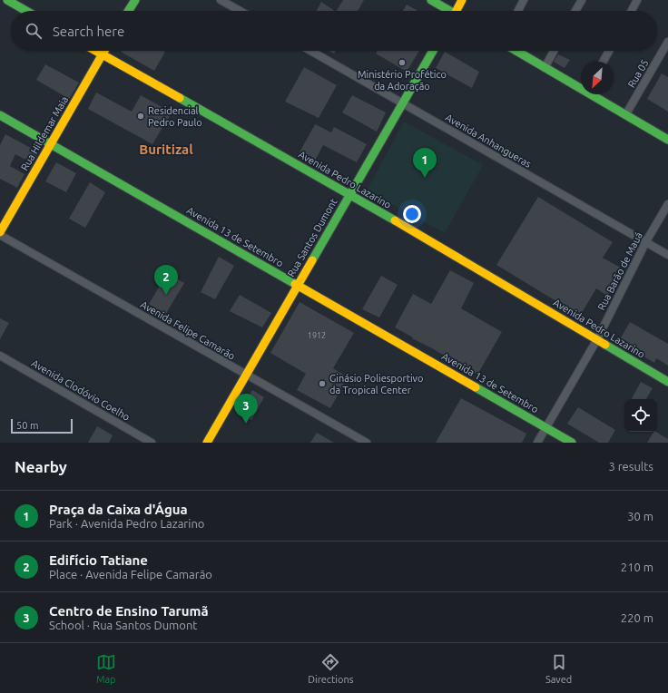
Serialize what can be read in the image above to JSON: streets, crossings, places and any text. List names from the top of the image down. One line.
{"streets":{"main road":["Rua Hildemar Maia","Avenida Pedro Lazarino","Avenida 13 de Setembro","Rua Santos Dumont"],"street":["Rua 05","Avenida Anhangueras","Rua Barão de Mauá","Avenida Felipe Camarão","Avenida Clodóvio Coelho"]},"crossings":[["Rua Hildemar Maia","Avenida Pedro Lazarino"],["Rua Hildemar Maia","Avenida 13 de Setembro"],["Rua Hildemar Maia","Avenida Felipe Camarão"],["Avenida Anhangueras","Rua Santos Dumont"],["Avenida Anhangueras","Rua Barão de Mauá"],["Avenida Pedro Lazarino","Rua Santos Dumont"],["Avenida Pedro Lazarino","Rua Barão de Mauá"],["Avenida 13 de Setembro","Rua Santos Dumont"],["Avenida 13 de Setembro","Rua Barão de Mauá"],["Rua Santos Dumont","Avenida Felipe Camarão"]],"districts":["Buritizal"],"places":["Ministério Profético da Adoração","Residencial Pedro Paulo","Ginásio Poliesportivo da Tropical Center"],"house_numbers":["1912"],"scale_bar":"50 m","north":"bottom left","page":{"search":"Search here","pins":["1","2","3"],"scale":"50 m","heading":["Nearby","3 results"],"list":[{"mark":"1","name":"Praça da Caixa d'Água","note":"Park · Avenida Pedro Lazarino","value":"30 m"},{"mark":"2","name":"Edifício Tatiane","note":"Place · Avenida Felipe Camarão","value":"210 m"},{"mark":"3","name":"Centro de Ensino Tarumã","note":"School · Rua Santos Dumont","value":"220 m"}],"nav":["Map","Directions","Saved"]}}
